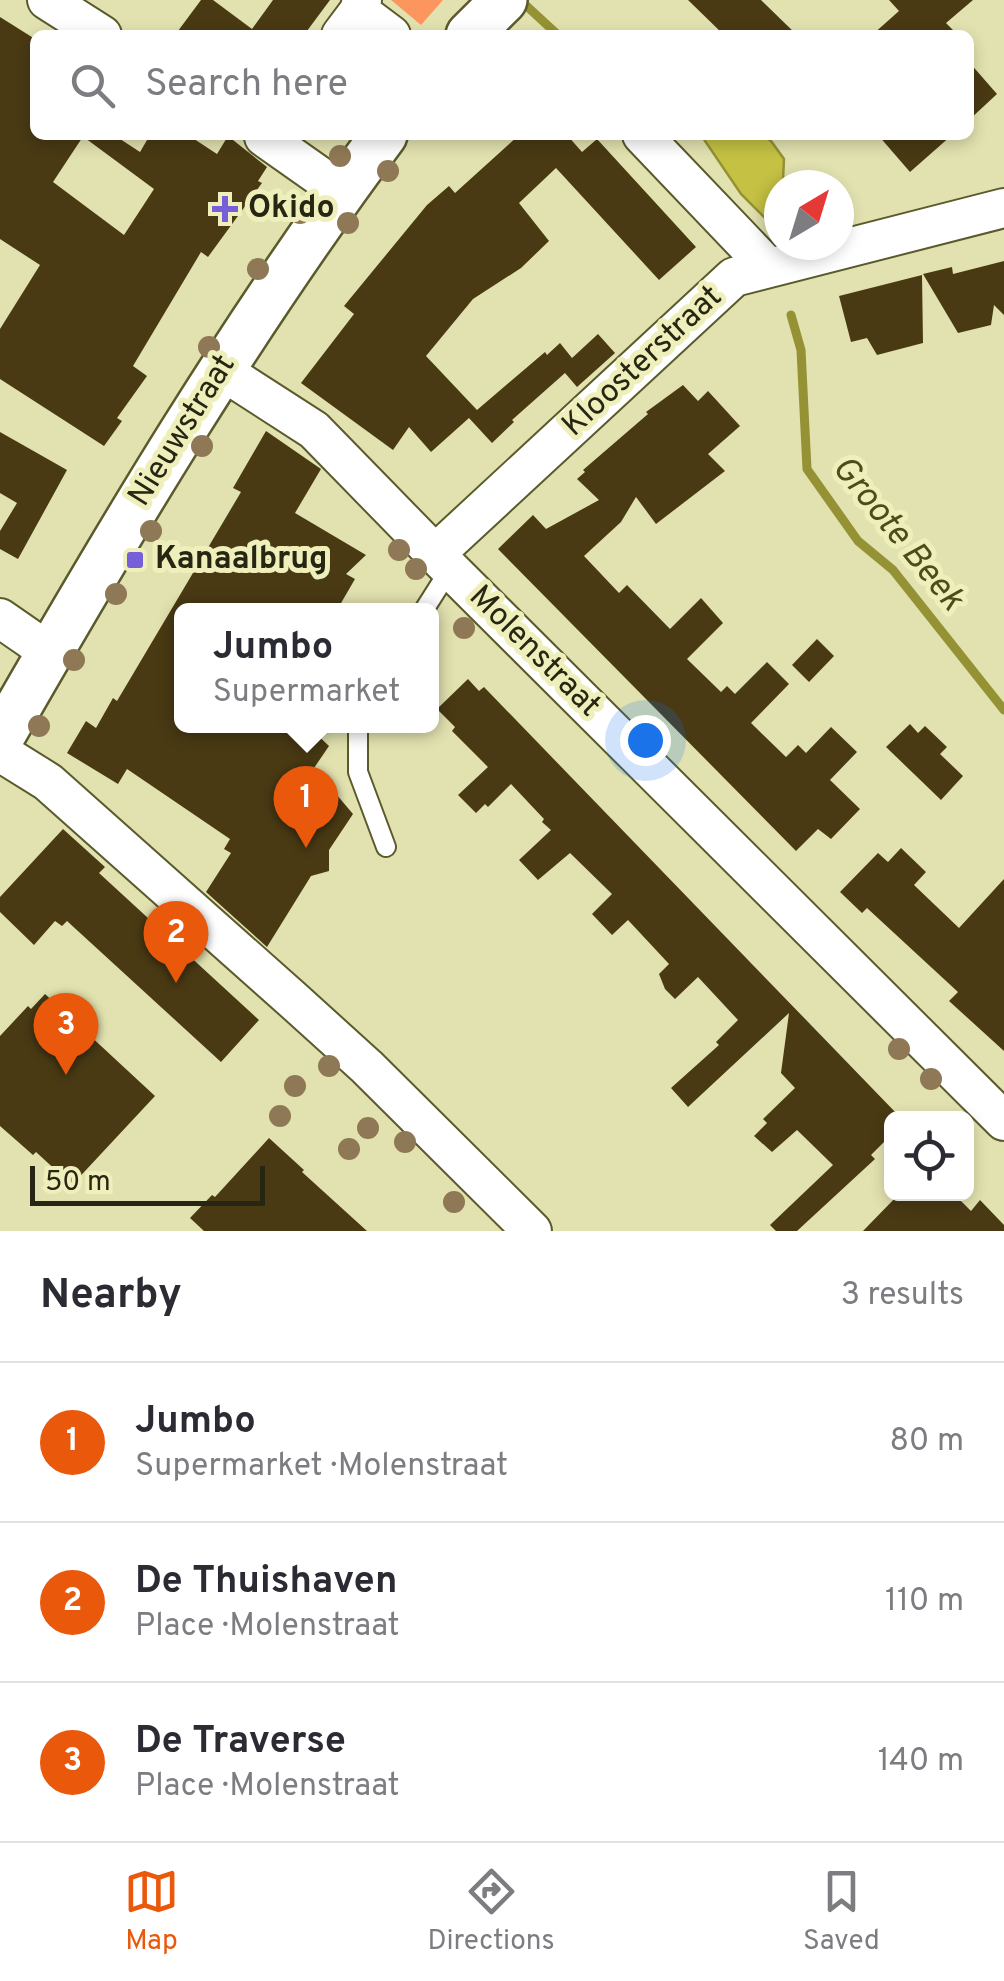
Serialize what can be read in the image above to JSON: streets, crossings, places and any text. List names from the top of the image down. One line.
{"streets":{"street":["Kloosterstraat","Nieuwstraat","Molenstraat"]},"crossings":[["Kloosterstraat","Molenstraat"],["Nieuwstraat","Molenstraat"]],"water":["Groote Beek"],"places":{"health":["Okido"],"transit":["Kanaalbrug"]},"scale_bar":"50 m","north":"top right","page":{"search":"Search here","popup":["Jumbo","Supermarket"],"pins":["1","2","3"],"scale":"50 m","heading":["Nearby","3 results"],"list":[{"mark":"1","name":"Jumbo","note":"Supermarket · Molenstraat","value":"80 m"},{"mark":"2","name":"De Thuishaven","note":"Place · Molenstraat","value":"110 m"},{"mark":"3","name":"De Traverse","note":"Place · Molenstraat","value":"140 m"}],"nav":["Map","Directions","Saved"]}}
